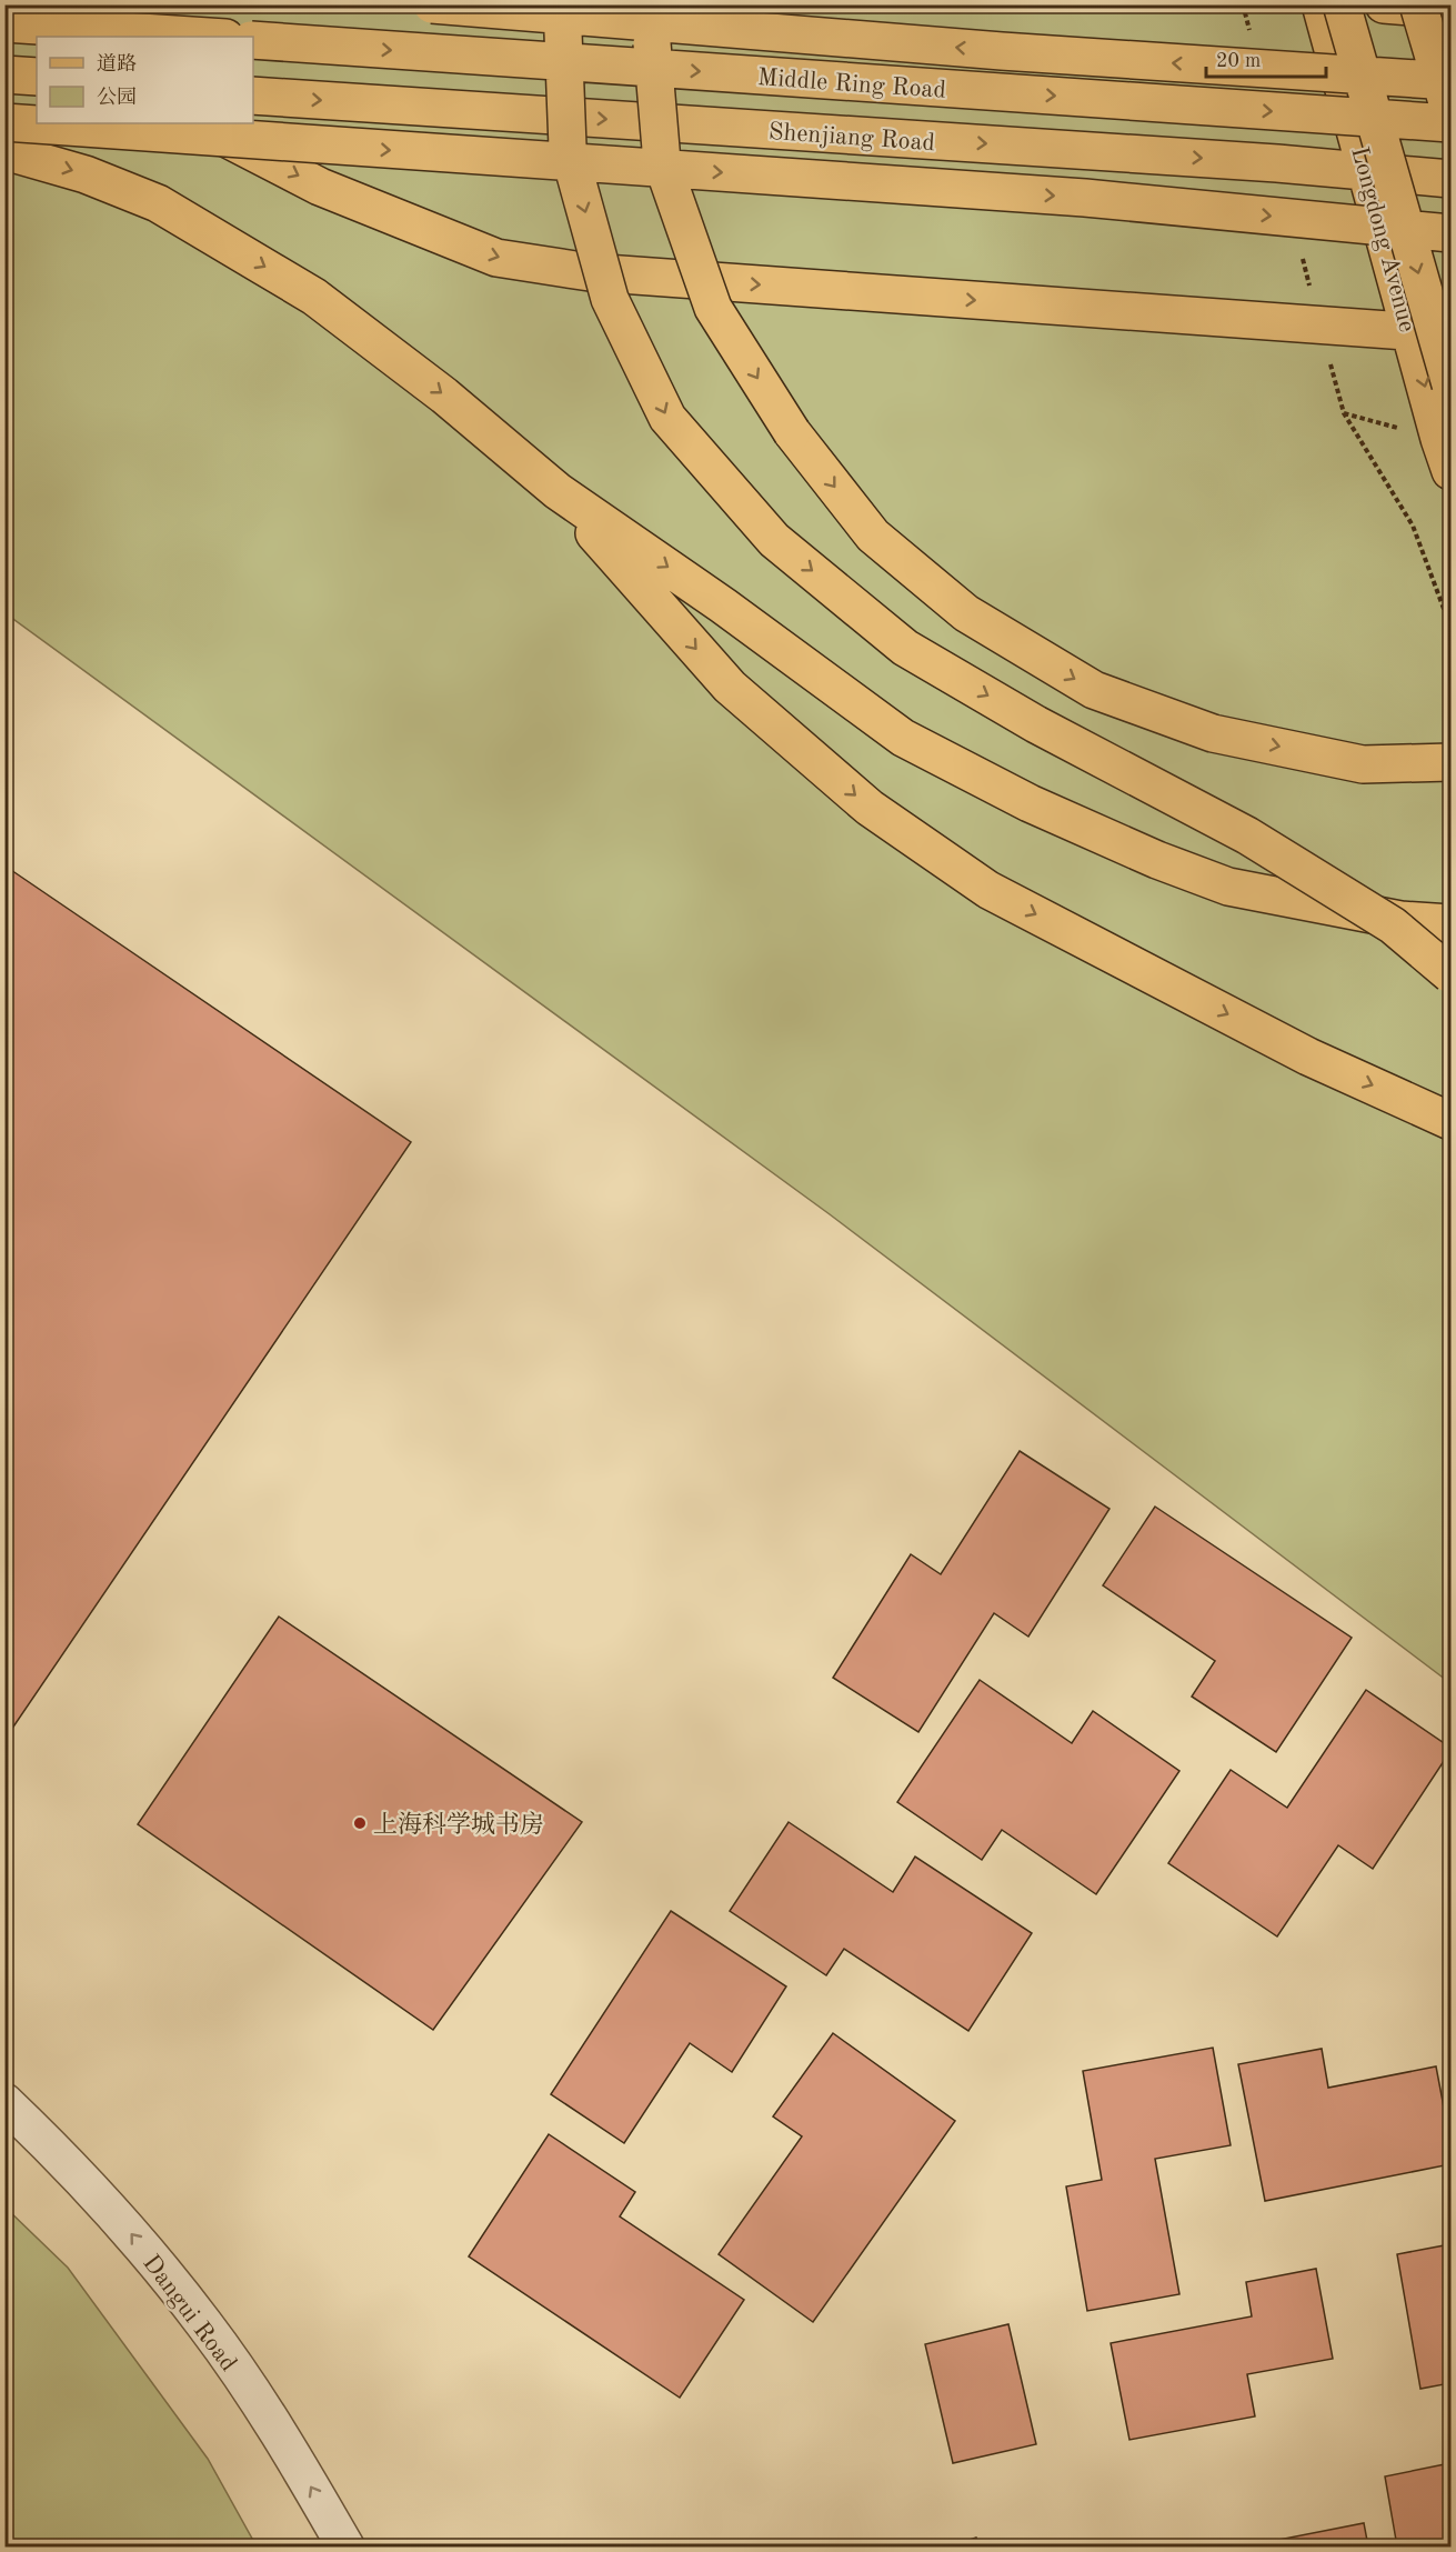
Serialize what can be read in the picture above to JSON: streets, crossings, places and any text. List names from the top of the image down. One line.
{"streets":{"main road":["Middle Ring Road","Shenjiang Road","Longdong Avenue"],"street":["Dangui Road"]},"crossings":[["Shenjiang Road","Longdong Avenue"]],"places":["上海科学城书房"],"legend":["道路","公园"],"scale_bar":"20 m"}
